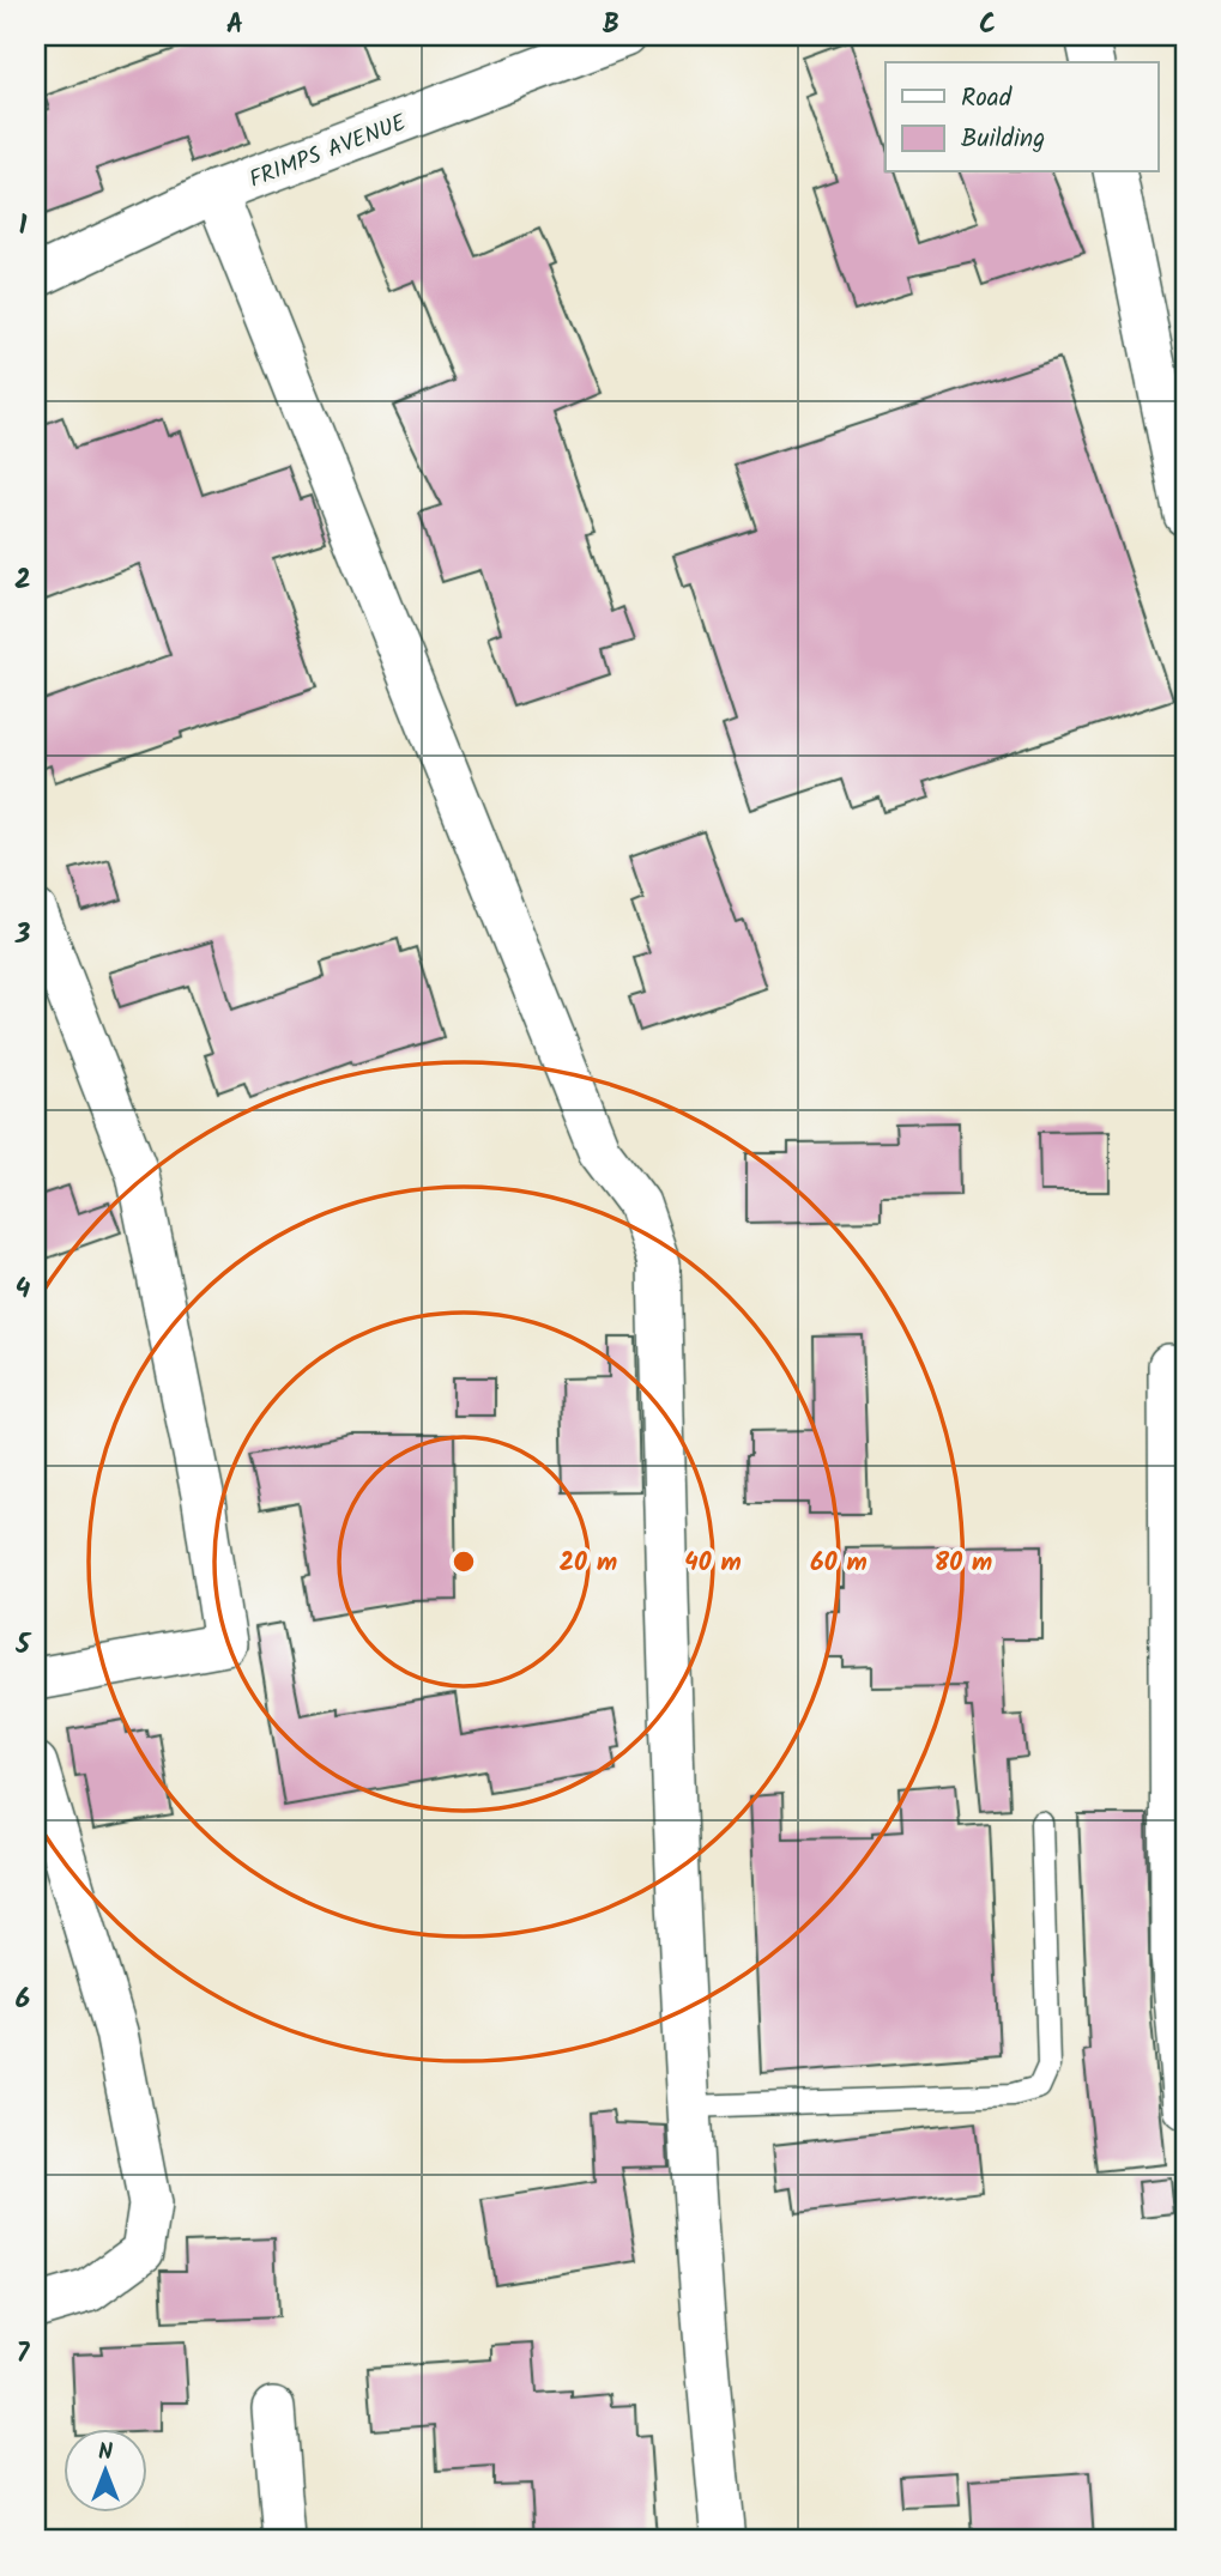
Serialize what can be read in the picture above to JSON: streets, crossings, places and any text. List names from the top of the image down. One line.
{"streets":{"street":["FRIMPS AVENUE"]},"legend":["Road","Building"],"north":"top","grid":{"columns":["A","B","C"],"rows":["1","2","3","4","5","6","7"]},"rings":["20 m","40 m","60 m","80 m"]}
